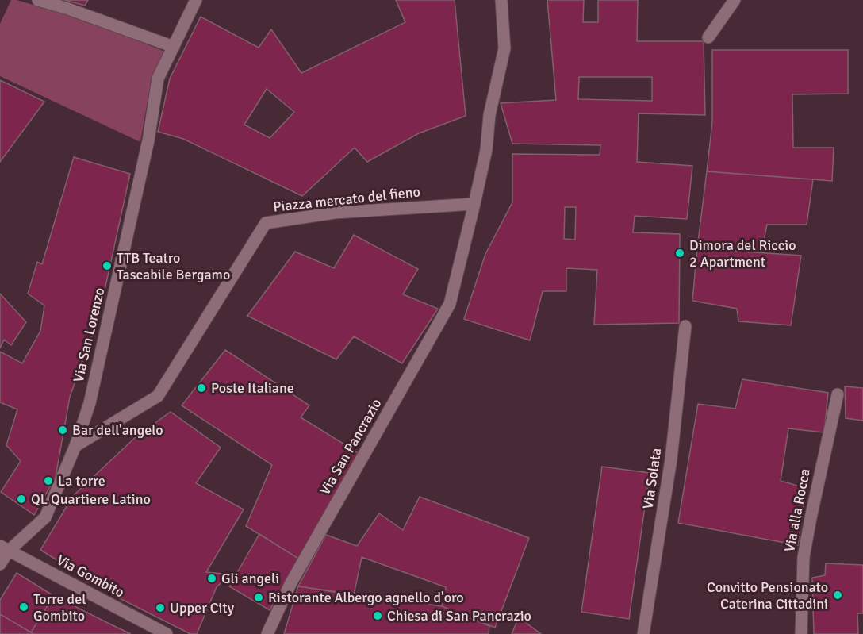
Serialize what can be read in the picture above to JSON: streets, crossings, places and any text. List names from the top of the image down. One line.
{"streets":{"street":["Piazza mercato del fieno","Via San Lorenzo","Via San Pancrazio","Via Solata","Via alla Rocca","Via Gombito"]},"crossings":[["Piazza mercato del fieno","Via San Lorenzo"],["Piazza mercato del fieno","Via San Pancrazio"],["Via San Lorenzo","Via Gombito"]],"places":["Dimora del Riccio 2 Apartment","TTB Teatro Tascabile Bergamo","Poste Italiane","Bar dell'angelo","La torre","QL Quartiere Latino","Gli angeli","Convitto Pensionato Caterina Cittadini","Ristorante Albergo agnello d'oro","Torre del Gombito","Upper City","Chiesa di San Pancrazio"]}
